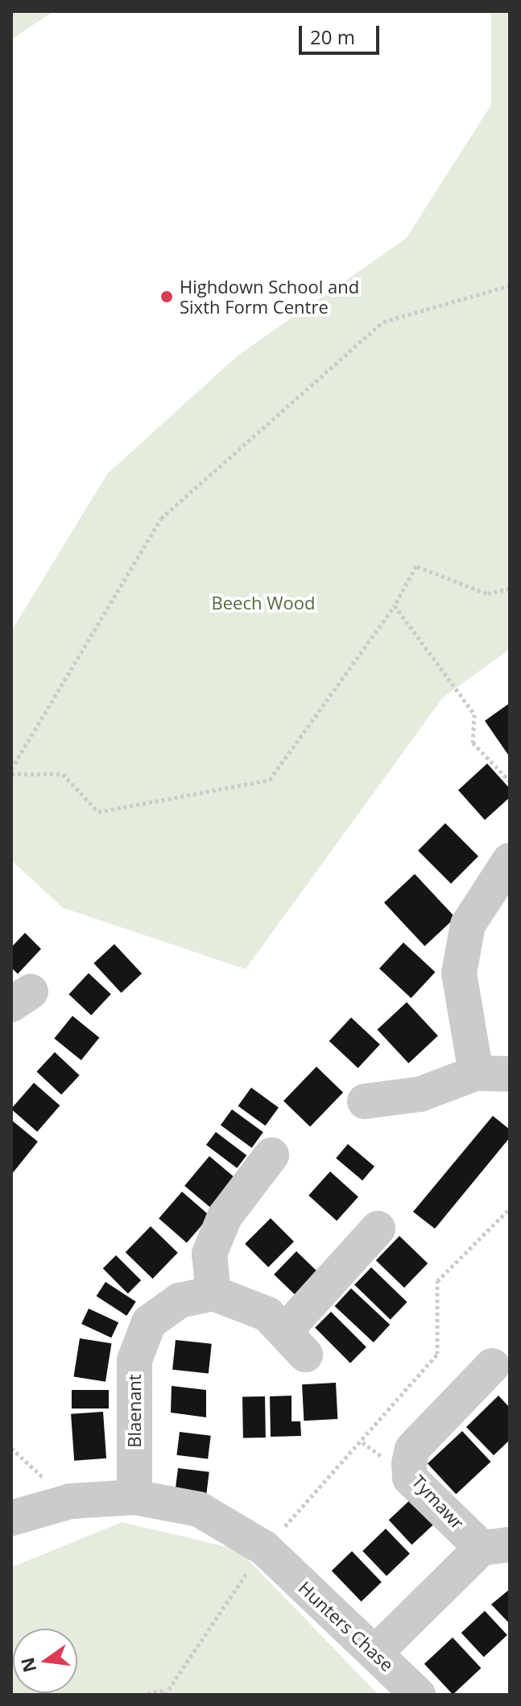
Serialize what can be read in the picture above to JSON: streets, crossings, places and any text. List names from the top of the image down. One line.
{"streets":{"street":["Blaenant","Tymawr","Hunters Chase"]},"crossings":[["Blaenant","Hunters Chase"],["Tymawr","Hunters Chase"]],"parks":["Beech Wood"],"places":["Highdown School and Sixth Form Centre"],"scale_bar":"20 m","north":"left"}
